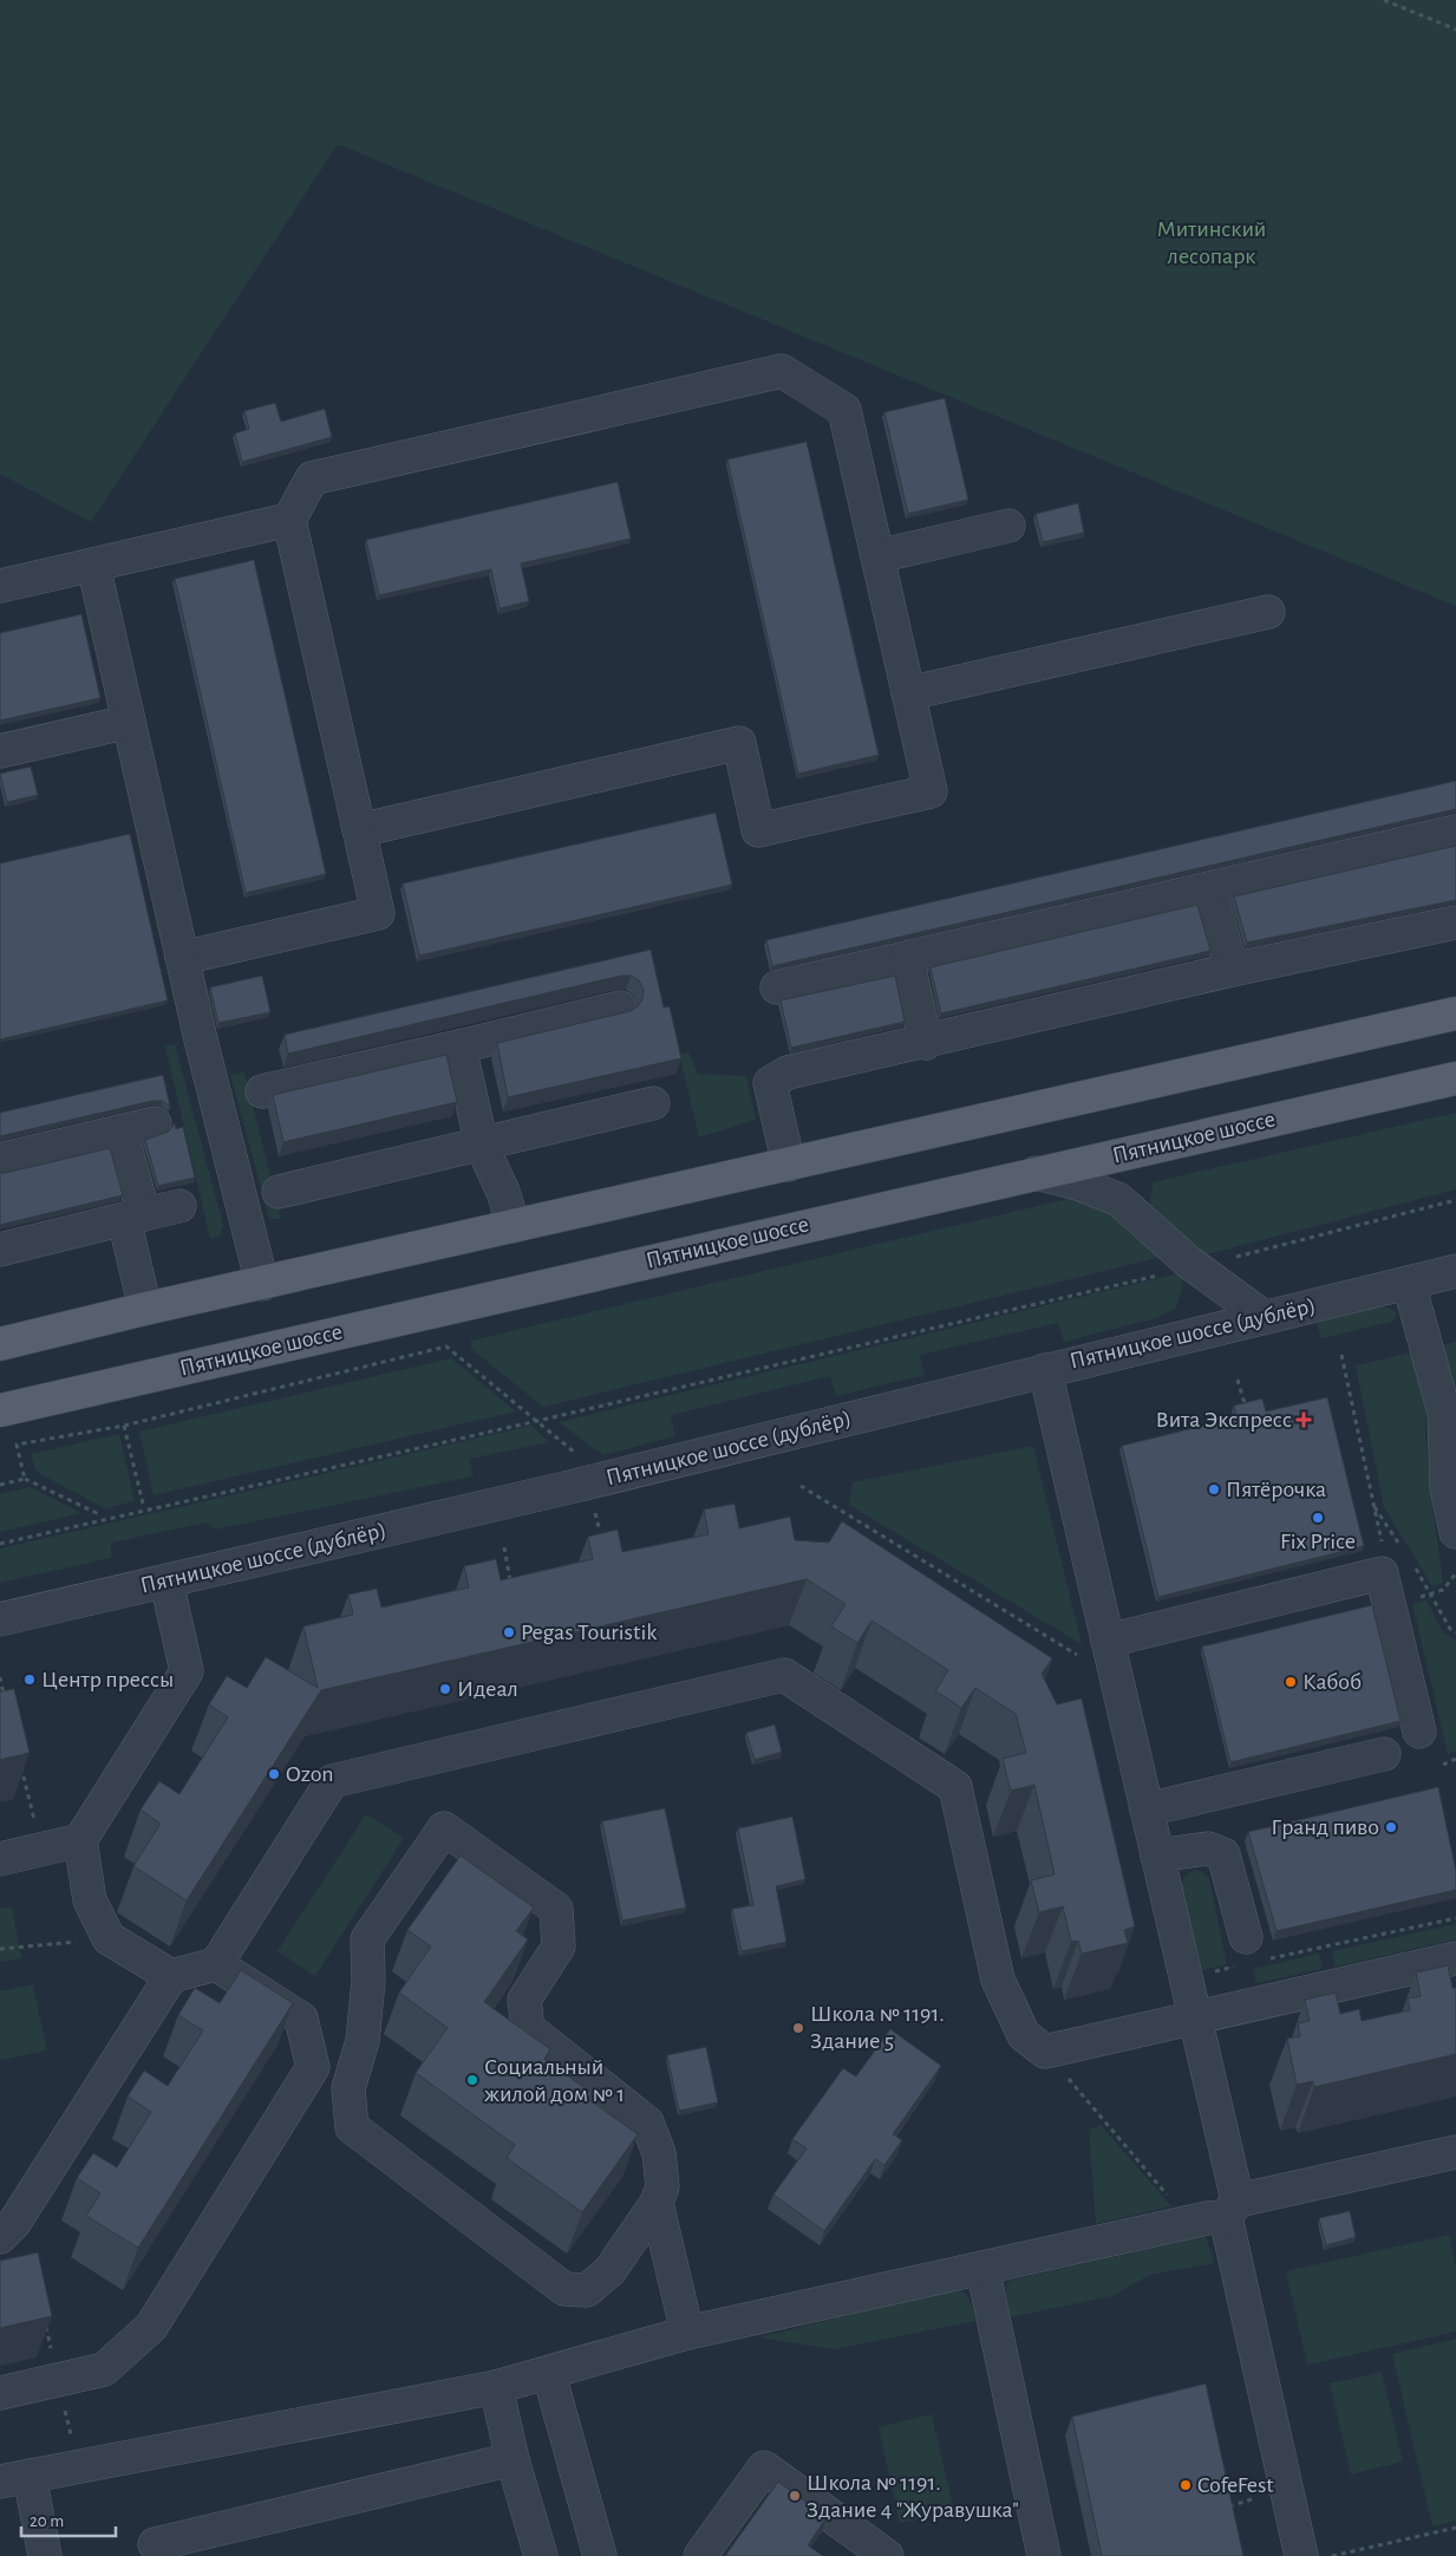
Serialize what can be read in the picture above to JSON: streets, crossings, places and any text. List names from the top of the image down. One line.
{"streets":{"main road":["Пятницкое шоссе"],"street":["Пятницкое шоссе (дублёр)"]},"parks":["Митинский лесопарк"],"places":{"health":["Вита Экспресс"],"other":["Пятёрочка","Fix Price","Pegas Touristik","Центр прессы","Кабоб","Идеал","Ozon","Гранд пиво","Школа № 1191. Здание 5","Социальный жилой дом № 1","CofeFest","Школа № 1191. Здание 4 \"Журавушка\""]},"scale_bar":"20 m"}
